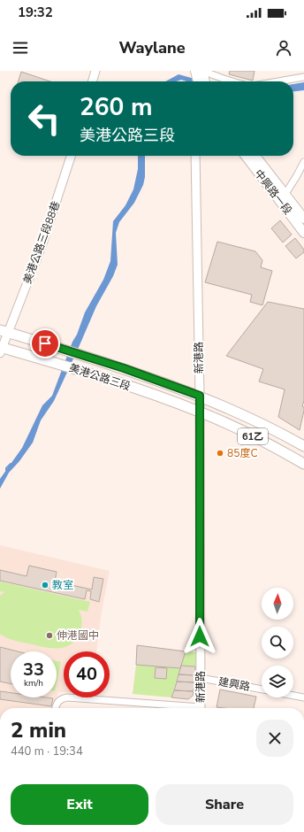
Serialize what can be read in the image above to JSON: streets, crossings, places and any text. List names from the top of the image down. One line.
{"streets":{"main road":["中興路一段","美港公路三段","61乙"],"street":["美港公路三段88巷","新港路","建興路"]},"crossings":[["美港公路三段88巷","美港公路三段"],["新港路","美港公路三段"],["新港路","61乙"],["新港路","建興路"],["美港公路三段","61乙"]],"places":["85度C","教室","伸港國中"],"north":"top","page":{"status":"19:32","header":"Waylane","turn":["260 m","美港公路三段"],"speed":"33 km/h","limit":"40","heading":["2 min","440 m · 19:34"],"buttons":["Exit","Share"]}}
